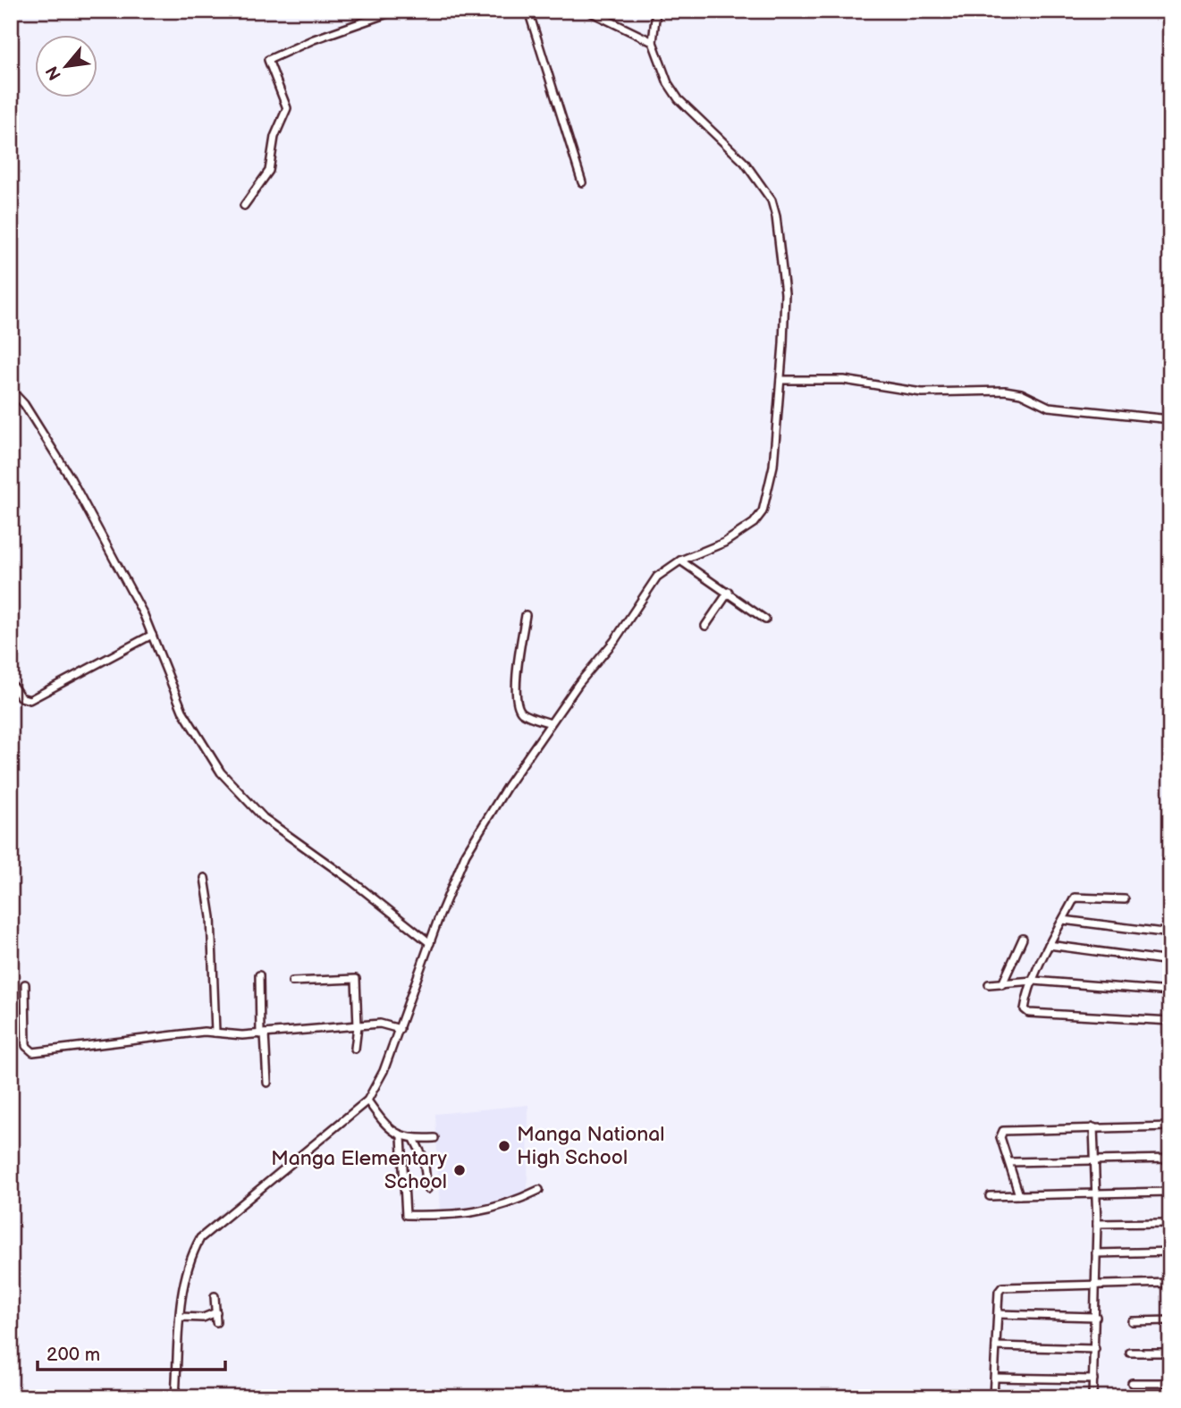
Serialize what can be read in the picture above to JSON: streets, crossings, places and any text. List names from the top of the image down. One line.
{"places":["Manga National High School","Manga Elementary School"],"scale_bar":"200 m","north":"bottom left"}
